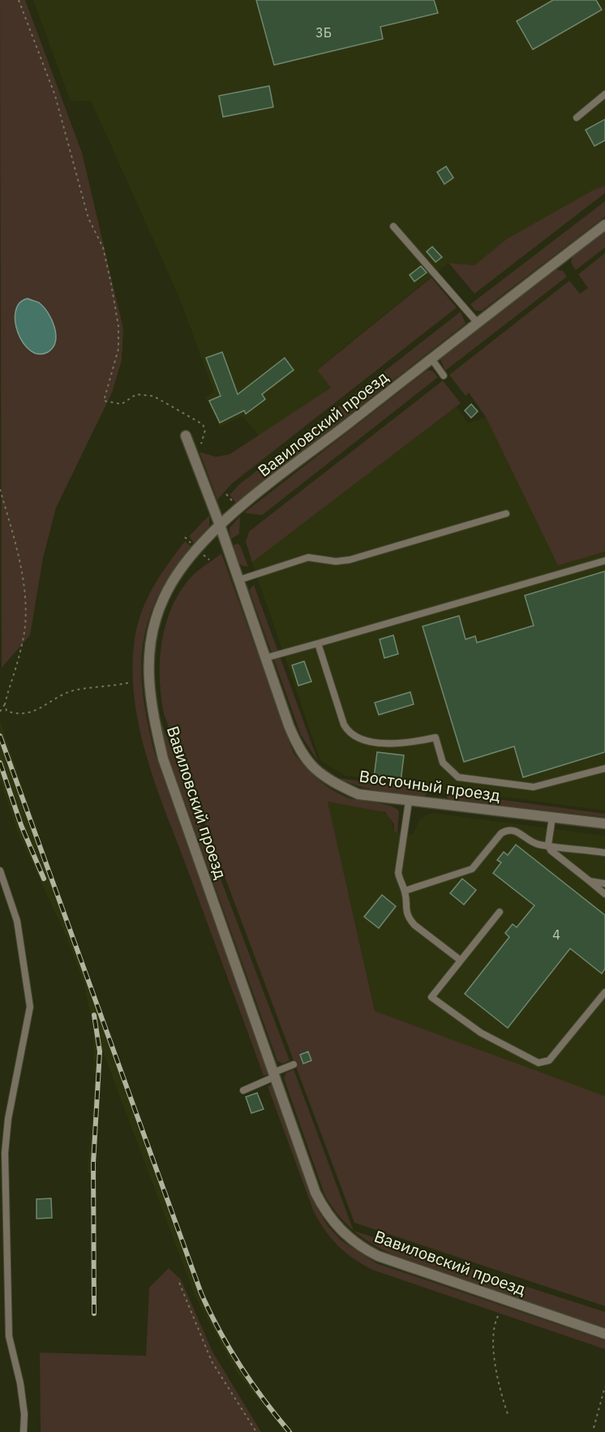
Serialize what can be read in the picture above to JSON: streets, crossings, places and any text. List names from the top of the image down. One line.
{"streets":{"street":["Вавиловский проезд","Восточный проезд"]},"crossings":[["Вавиловский проезд","Восточный проезд"]],"house_numbers":["3Б","4"]}
